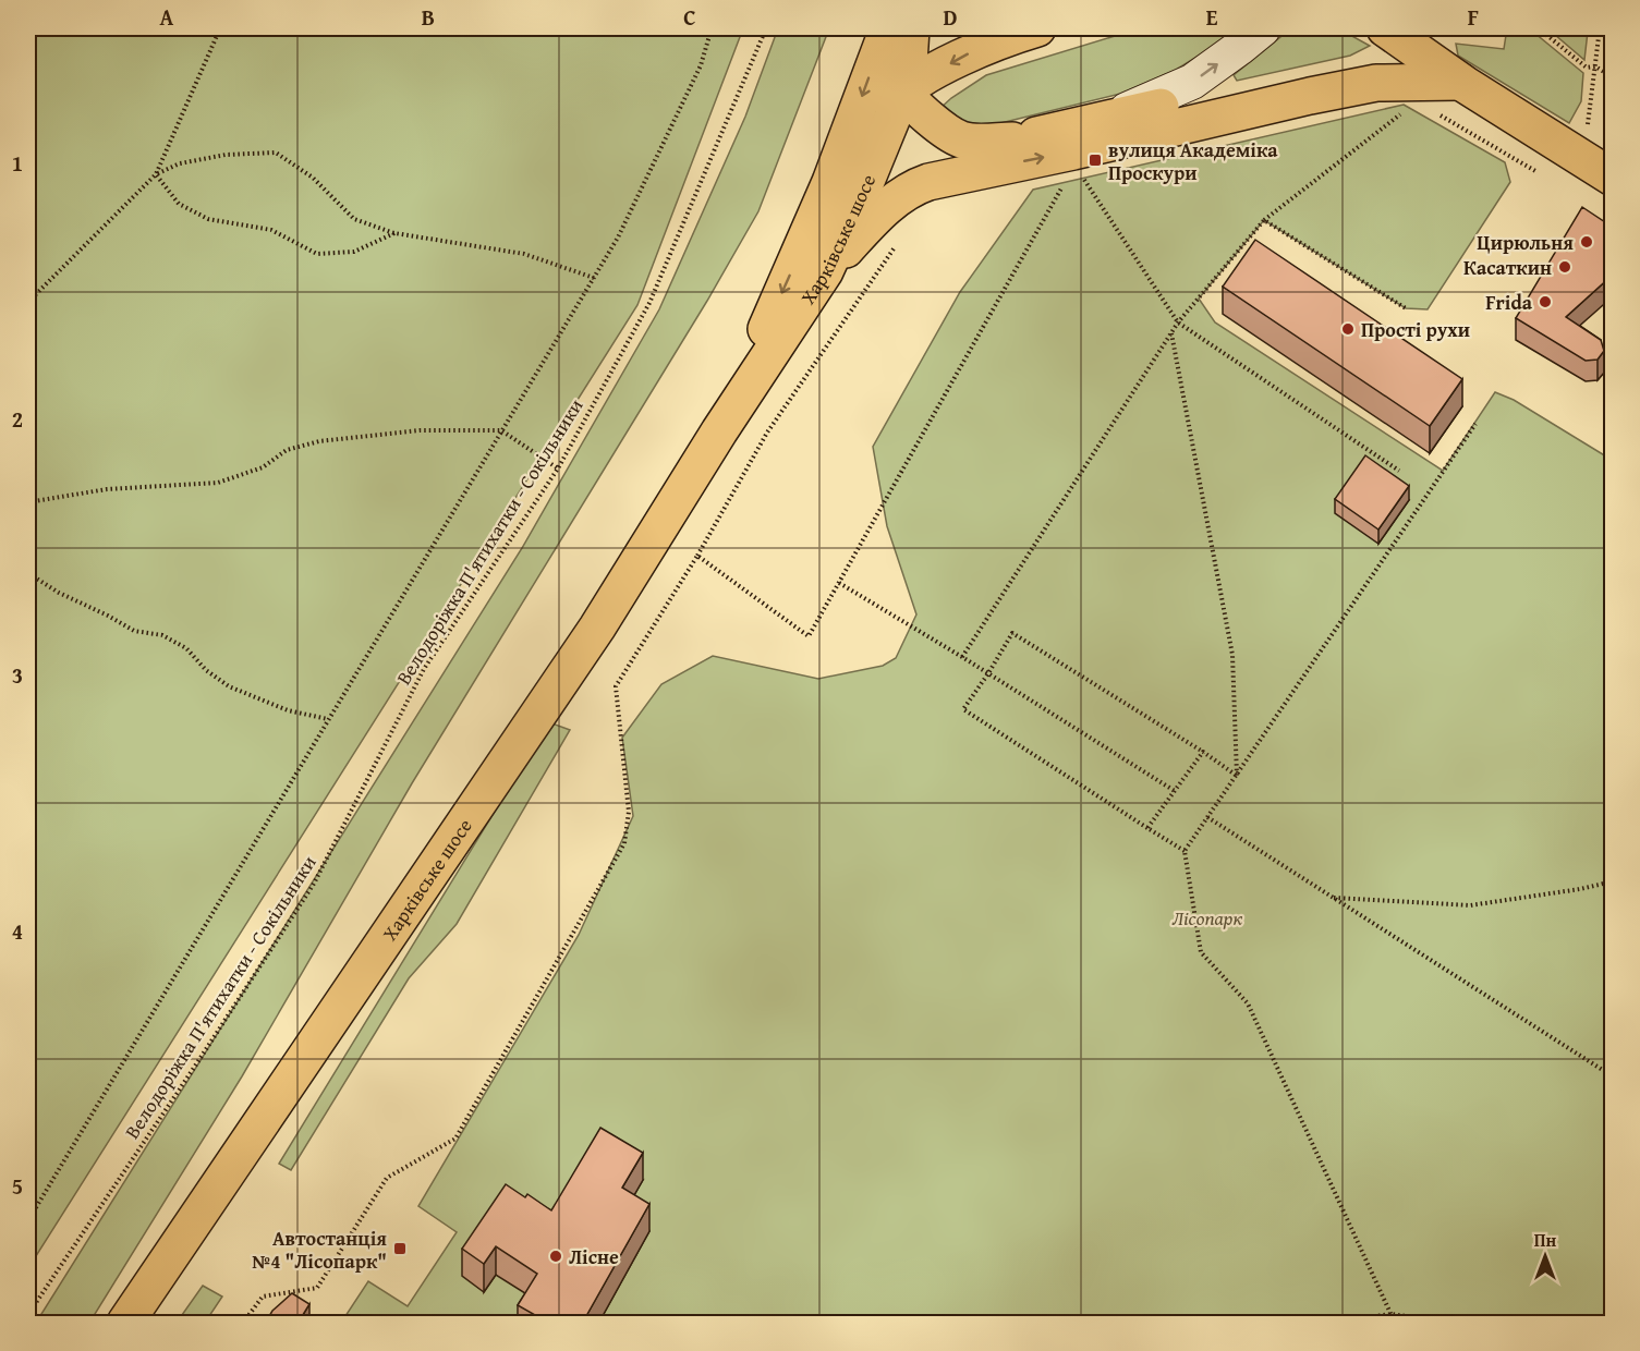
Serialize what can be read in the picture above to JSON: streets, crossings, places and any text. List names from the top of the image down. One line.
{"streets":{"main road":["Харківське шосе"],"path":["Велодоріжка П'ятихатки - Сокільники"]},"parks":["Лісопарк"],"places":{"transit":["вулиця Академіка Проскури","Автостанція №4 \"Лісопарк\""],"other":["Цирюльня","Касаткин","Frida","Прості рухи","Лісне"]},"north":"top","grid":{"columns":["A","B","C","D","E","F"],"rows":["1","2","3","4","5"]}}
